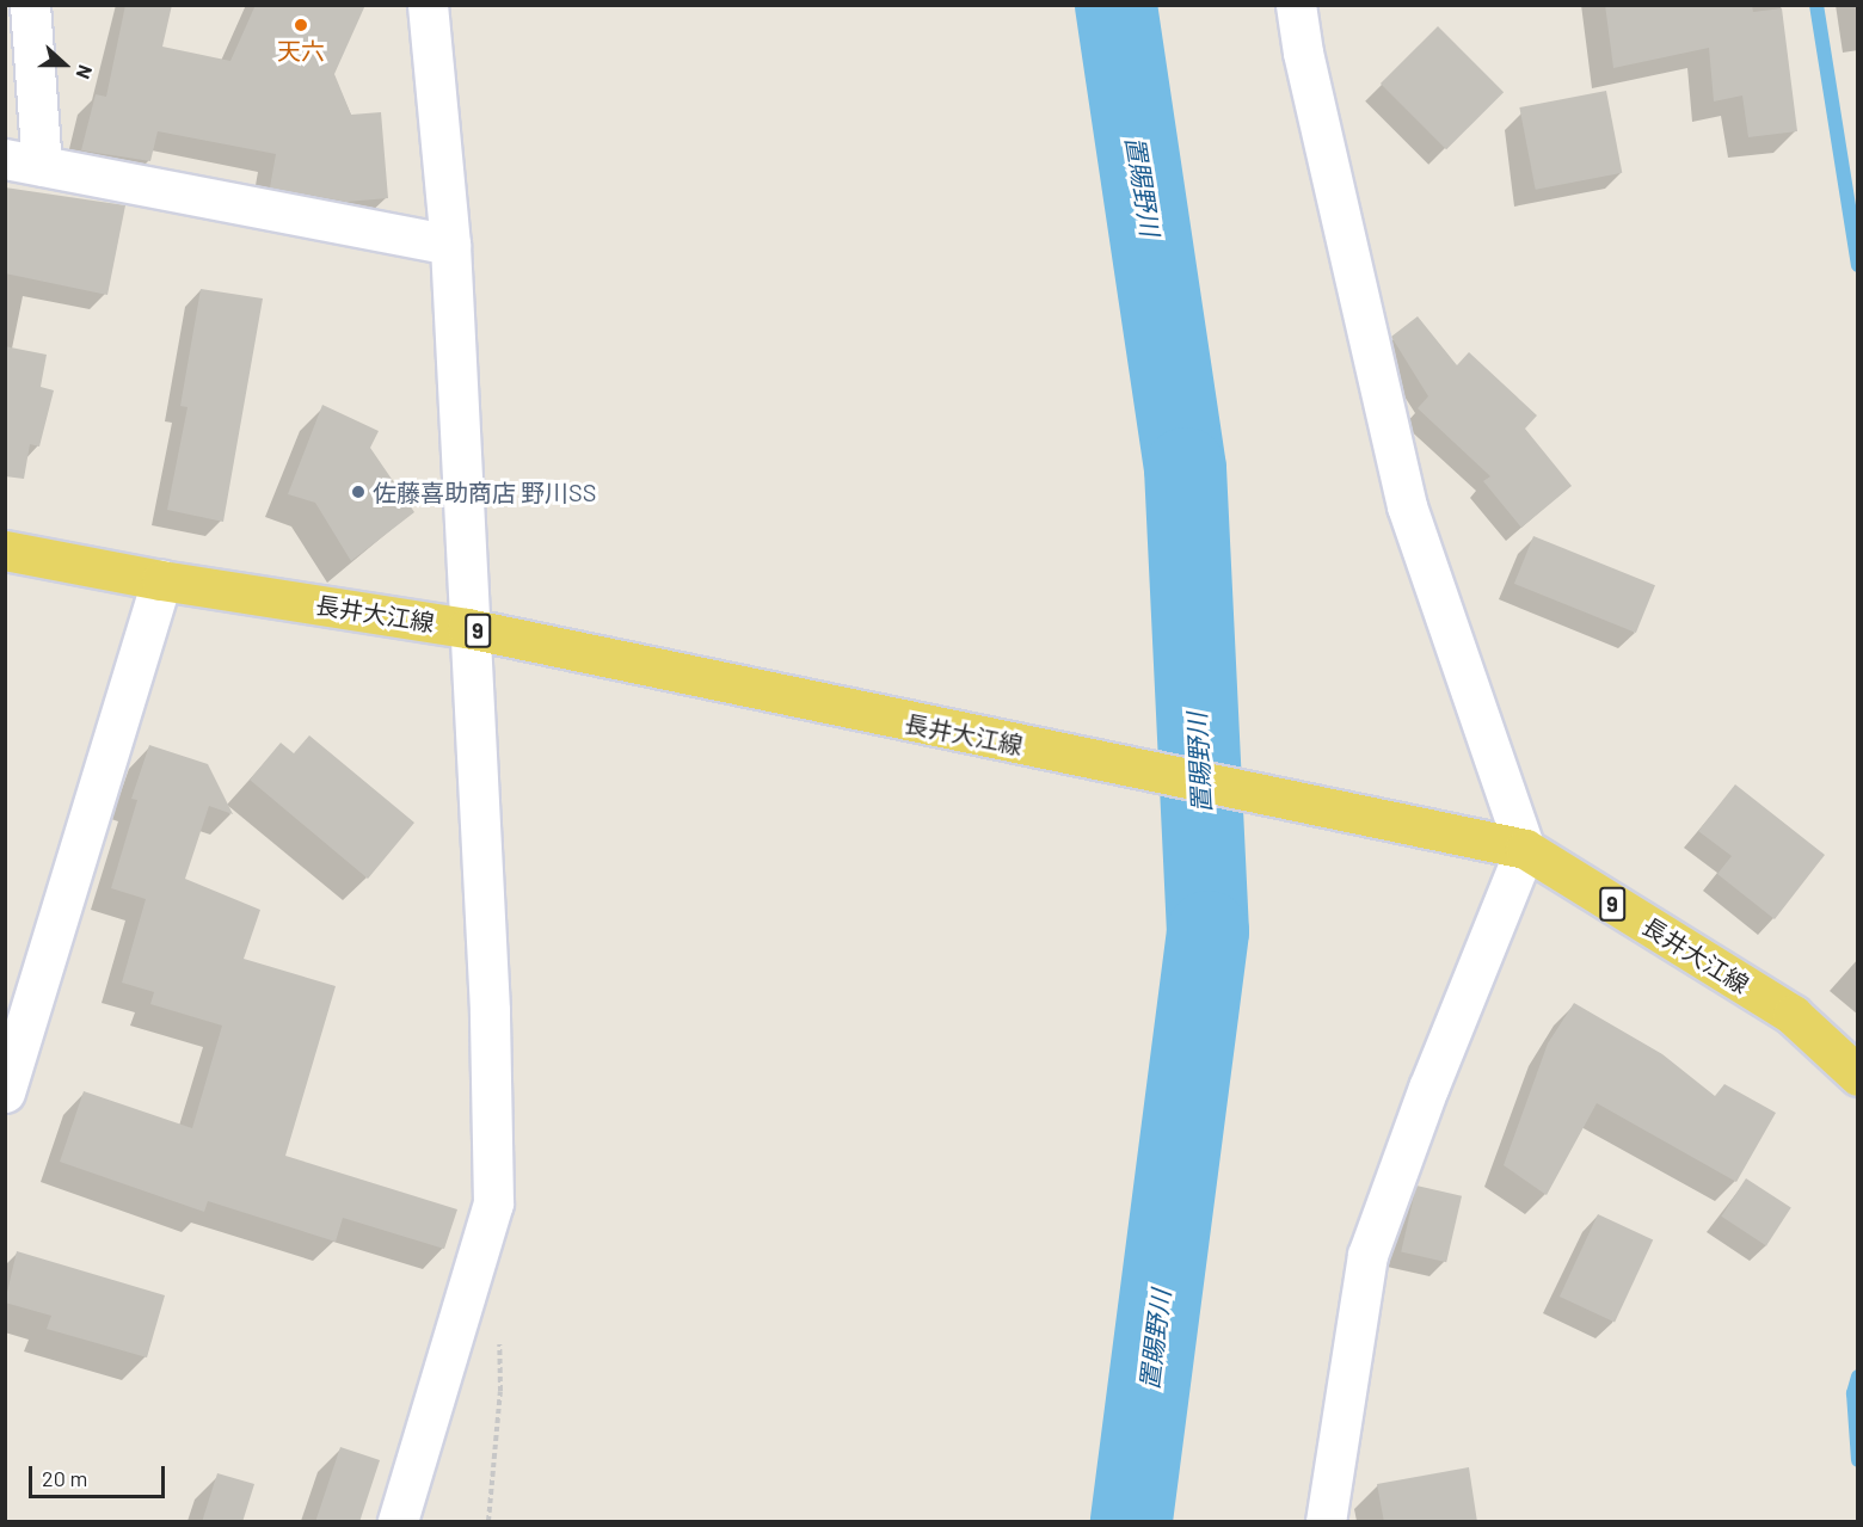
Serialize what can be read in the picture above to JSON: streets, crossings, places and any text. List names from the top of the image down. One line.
{"streets":{"main road":["長井大江線","9"]},"water":["置賜野川"],"places":["天六","佐藤喜助商店 野川SS"],"scale_bar":"20 m","north":"right"}
